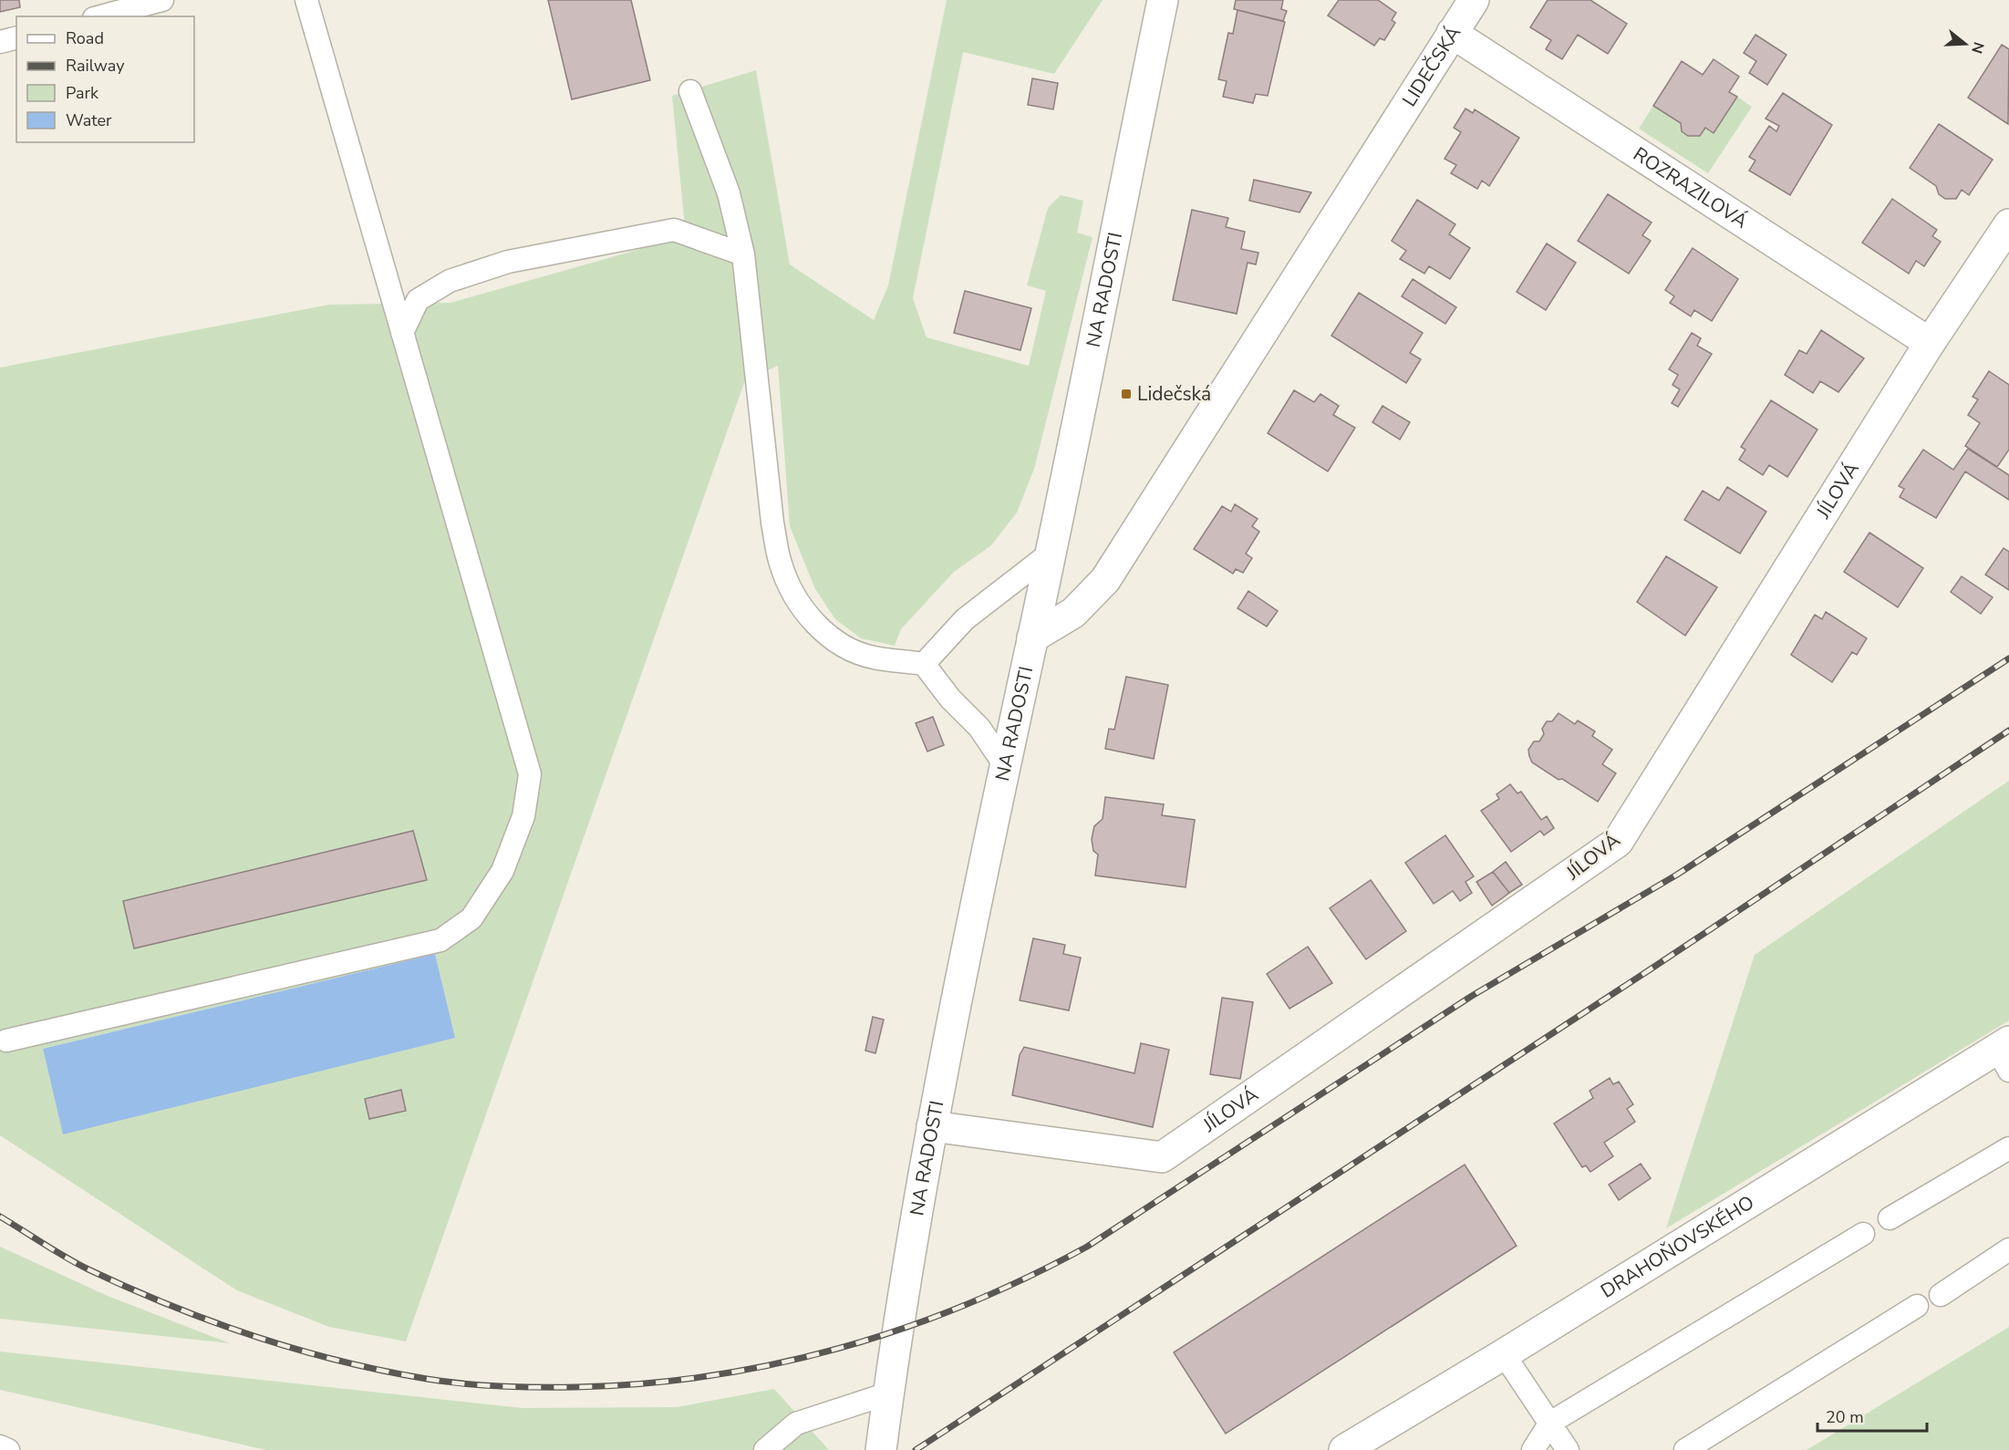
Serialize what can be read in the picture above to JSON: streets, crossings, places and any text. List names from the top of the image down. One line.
{"streets":{"street":["LIDEČSKÁ","ROZRAZILOVÁ","NA RADOSTI","JÍLOVÁ","DRAHOŇOVSKÉHO"]},"crossings":[["LIDEČSKÁ","ROZRAZILOVÁ"],["LIDEČSKÁ","NA RADOSTI"],["ROZRAZILOVÁ","JÍLOVÁ"],["NA RADOSTI","JÍLOVÁ"]],"places":{"transit":["Lidečská"]},"legend":["Road","Railway","Park","Water"],"scale_bar":"20 m","north":"right"}
